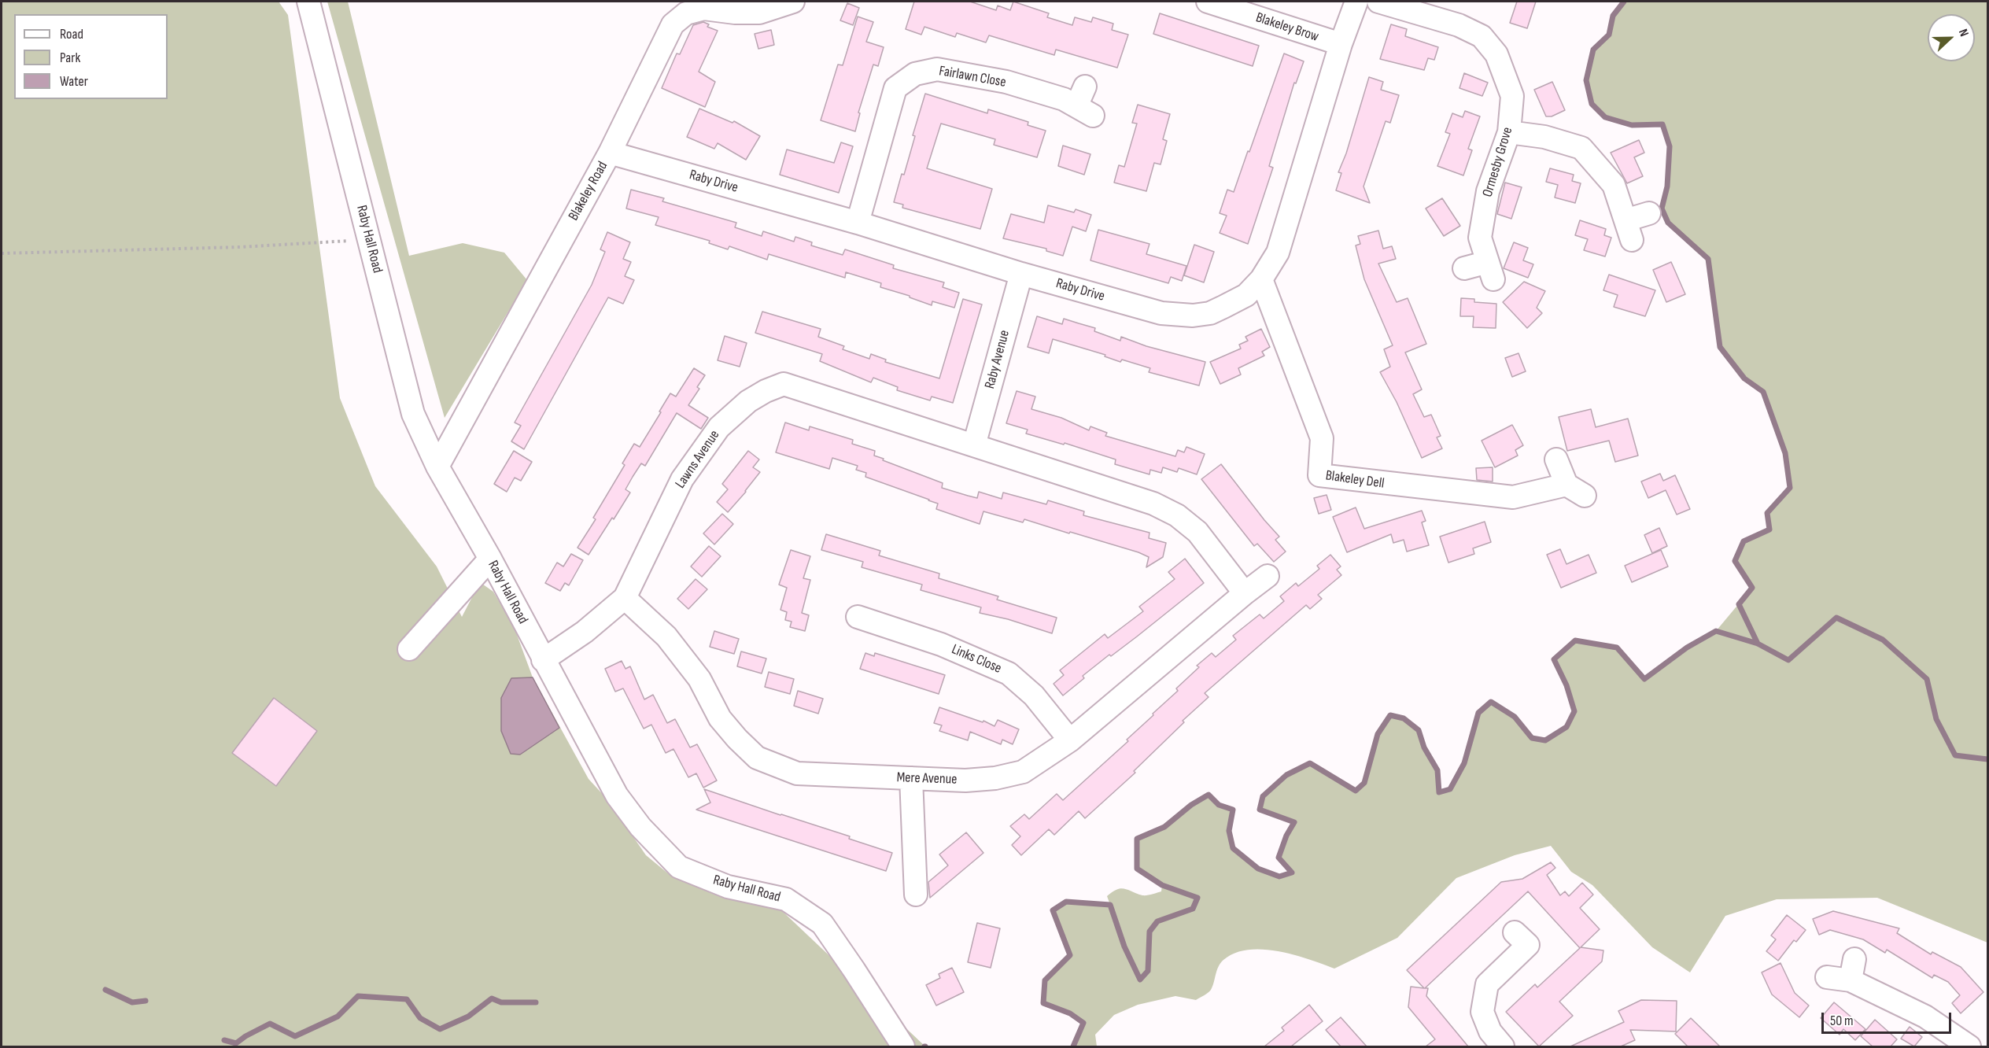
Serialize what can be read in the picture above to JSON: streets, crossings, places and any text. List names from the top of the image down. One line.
{"streets":{"street":["Blakeley Brow","Fairlawn Close","Ormesby Grove","Raby Drive","Blakeley Road","Raby Hall Road","Raby Avenue","Lawns Avenue","Blakeley Dell","Links Close","Mere Avenue"]},"crossings":[["Blakeley Brow","Raby Drive"],["Fairlawn Close","Raby Drive"],["Raby Drive","Blakeley Road"],["Raby Drive","Raby Avenue"],["Raby Drive","Blakeley Dell"],["Blakeley Road","Raby Hall Road"],["Raby Hall Road","Lawns Avenue"],["Raby Avenue","Lawns Avenue"],["Lawns Avenue","Mere Avenue"],["Links Close","Mere Avenue"]],"legend":["Road","Park","Water"],"scale_bar":"50 m","north":"right"}
